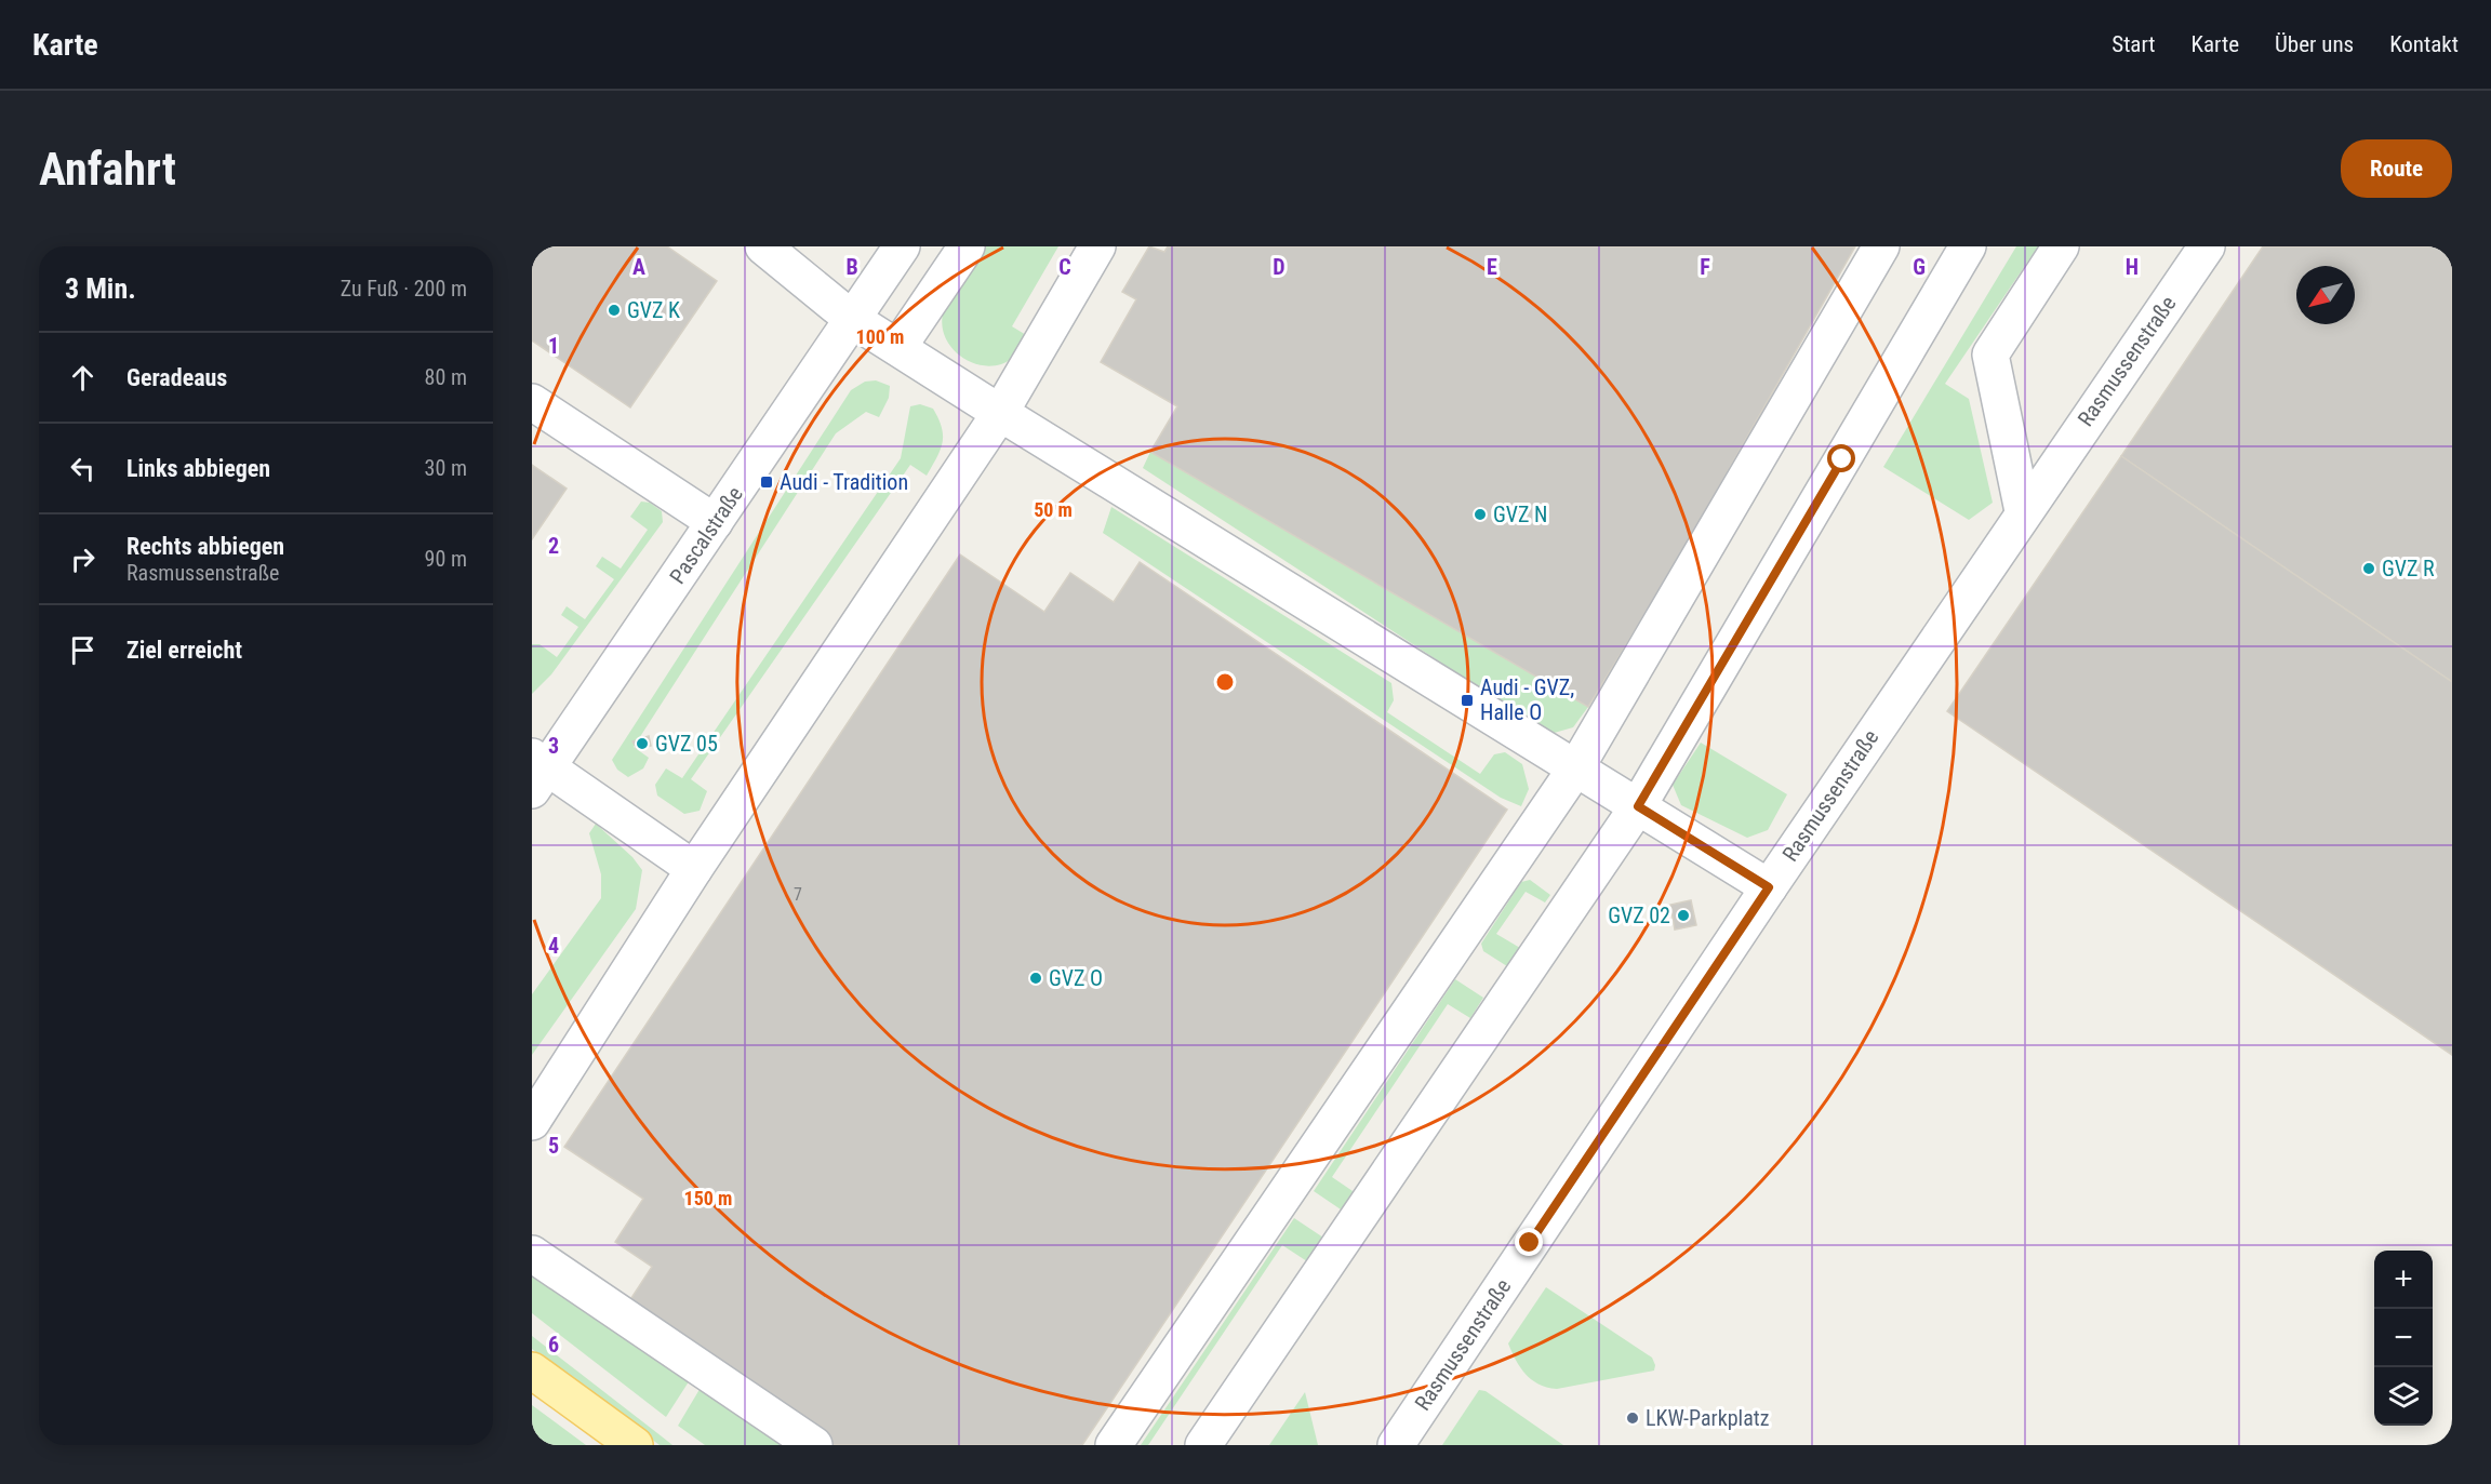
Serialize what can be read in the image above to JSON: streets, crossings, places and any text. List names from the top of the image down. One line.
{"streets":{"street":["Rasmussenstraße","Pascalstraße"]},"places":{"other":["GVZ K","GVZ N","GVZ R","GVZ 05","GVZ 02","GVZ O","LKW-Parkplatz"],"transit":["Audi - Tradition","Audi - GVZ, Halle O"]},"house_numbers":["7"],"north":"bottom left","page":{"header":"Karte","nav":["Start","Karte","Über uns","Kontakt"],"buttons":"Route","title":"Anfahrt","heading":["3 Min.","Zu Fuß · 200 m"],"list":[["Geradeaus","80 m"],["Links abbiegen","30 m"],["Rechts abbiegen","Rasmussenstraße","90 m"],"Ziel erreicht"],"map_buttons":["+","−"]},"grid":{"columns":["A","B","C","D","E","F","G","H"],"rows":["1","2","3","4","5","6"]},"rings":["100 m","50 m","150 m"]}
